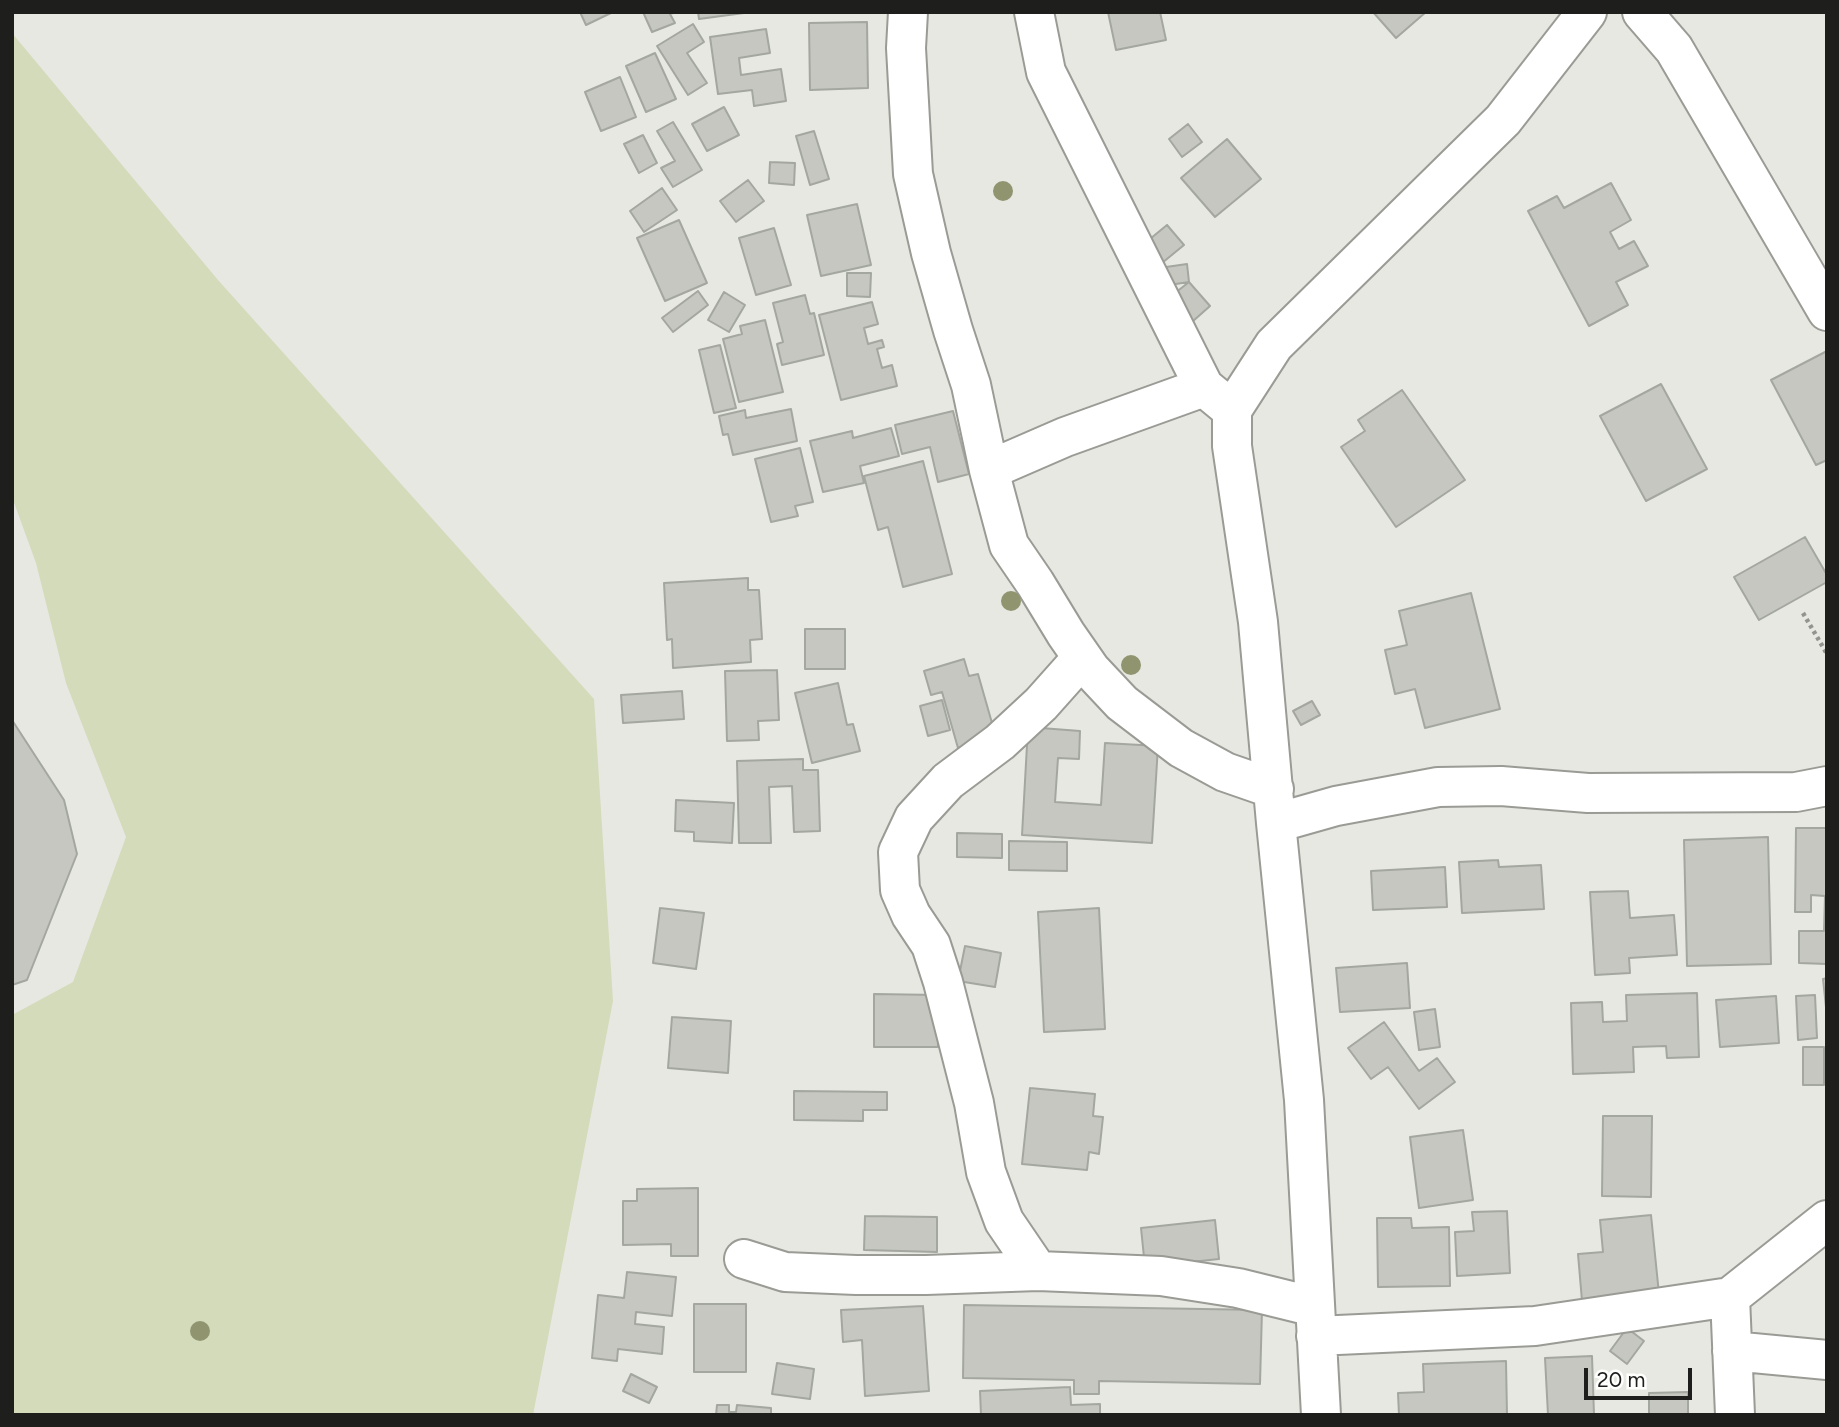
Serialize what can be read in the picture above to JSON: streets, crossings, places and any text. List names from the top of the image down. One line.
{"scale_bar":"20 m"}
